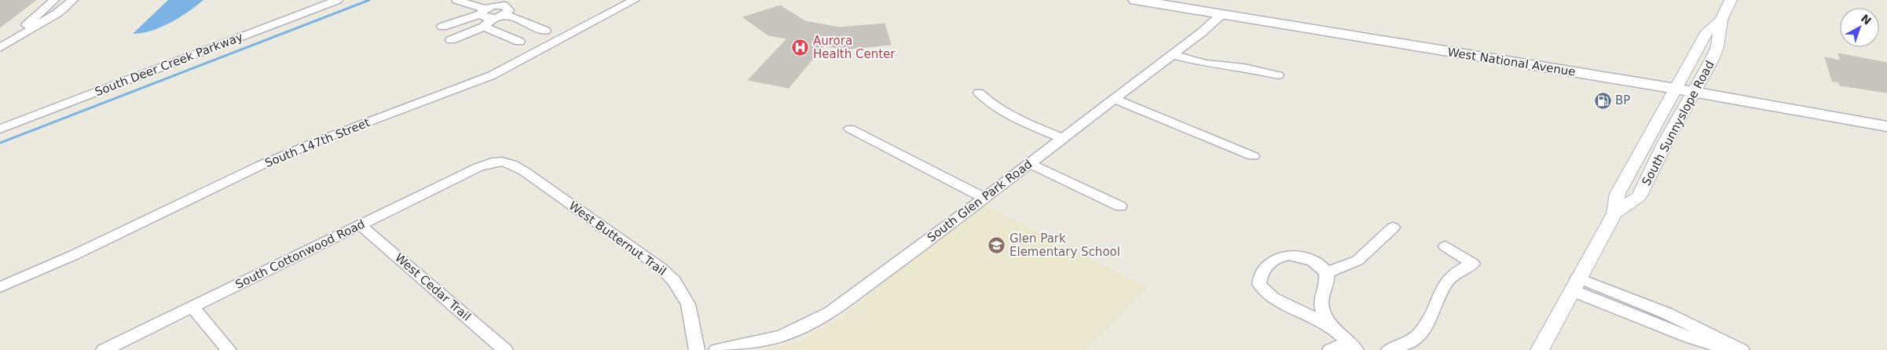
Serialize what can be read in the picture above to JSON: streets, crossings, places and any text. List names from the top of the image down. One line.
{"streets":{"main road":["West National Avenue"],"street":["South Deer Creek Parkway","South Sunnyslope Road","South 147th Street","South Glen Park Road","West Butternut Trail","South Cottonwood Road","West Cedar Trail"]},"crossings":[["West National Avenue","South Sunnyslope Road"],["West National Avenue","South Glen Park Road"],["West Butternut Trail","South Cottonwood Road"],["South Cottonwood Road","West Cedar Trail"]],"places":{"hospital":["Aurora Health Center"],"fuel station":["BP"],"school or university":["Glen Park Elementary School"]},"north":"top right"}
